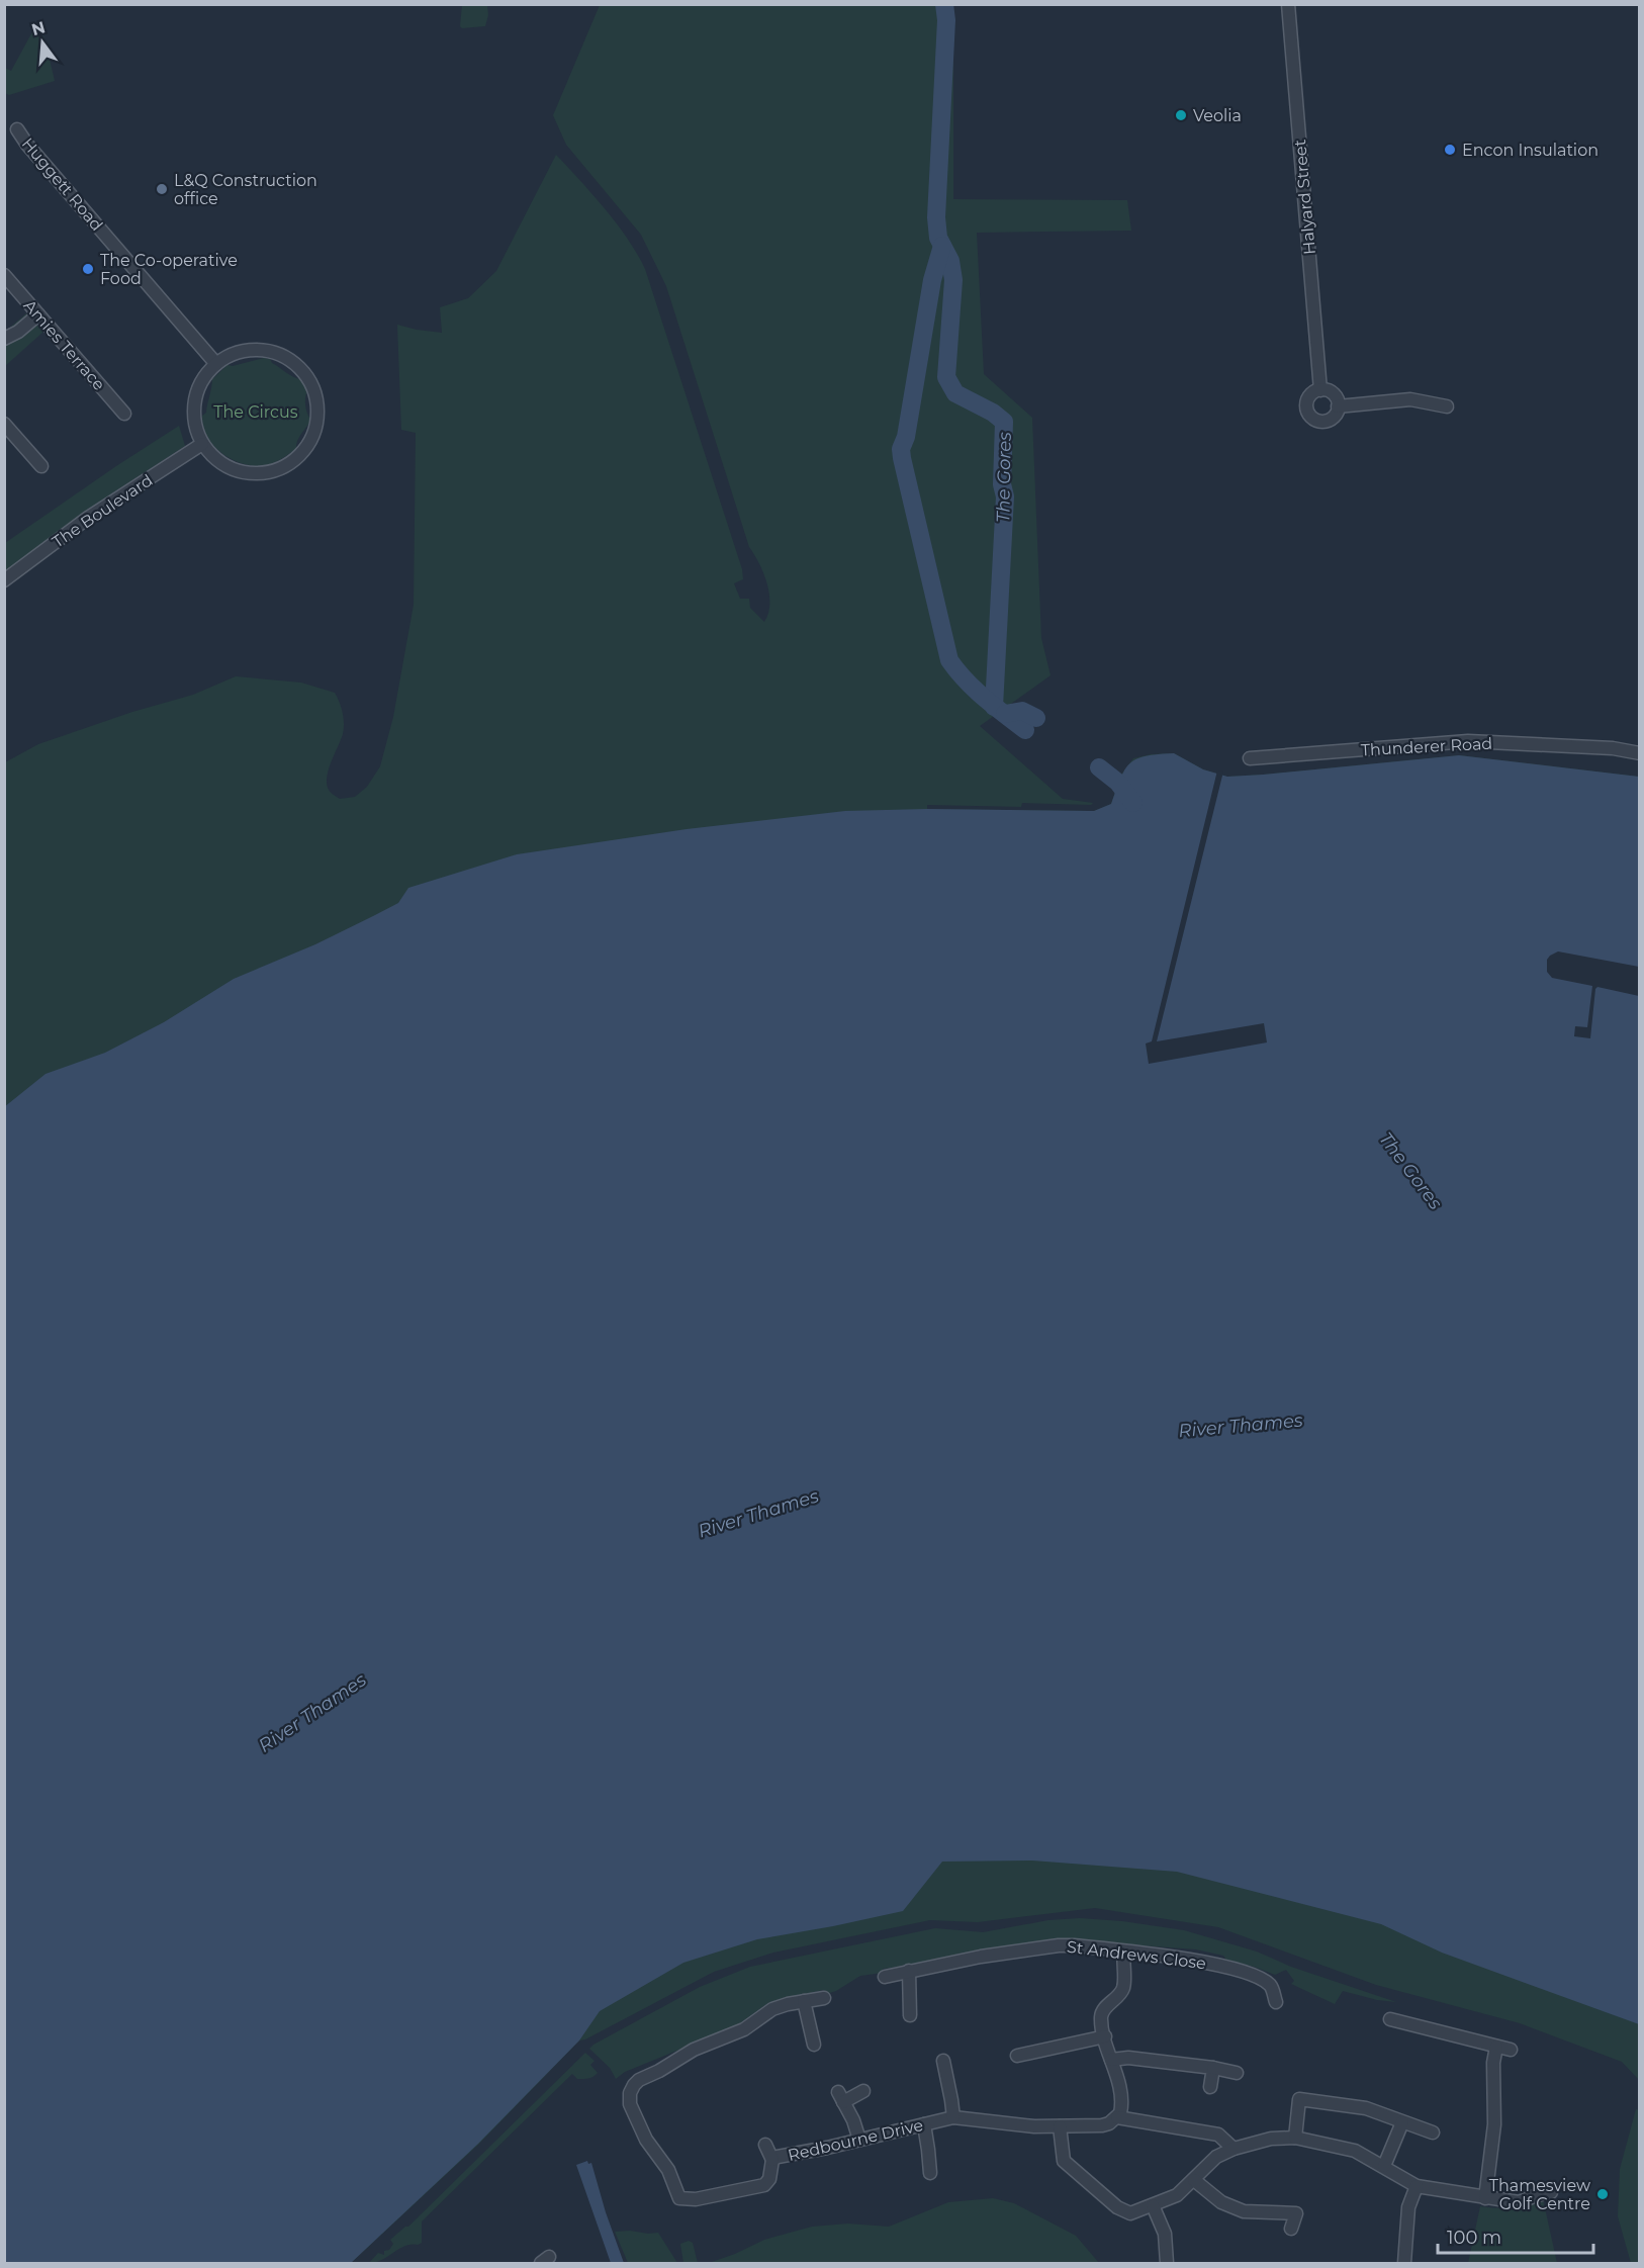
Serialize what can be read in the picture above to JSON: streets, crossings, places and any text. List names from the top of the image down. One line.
{"streets":{"street":["Huggett Road","Halyard Street","Amies Terrace","The Boulevard","Thunderer Road","St Andrews Close","Redbourne Drive"]},"crossings":[["Huggett Road","The Boulevard"]],"water":["The Gores","River Thames"],"parks":["The Circus"],"places":["Veolia","Encon Insulation","L&Q Construction office","The Co-operative Food","Thamesview Golf Centre"],"scale_bar":"100 m","north":"top"}
